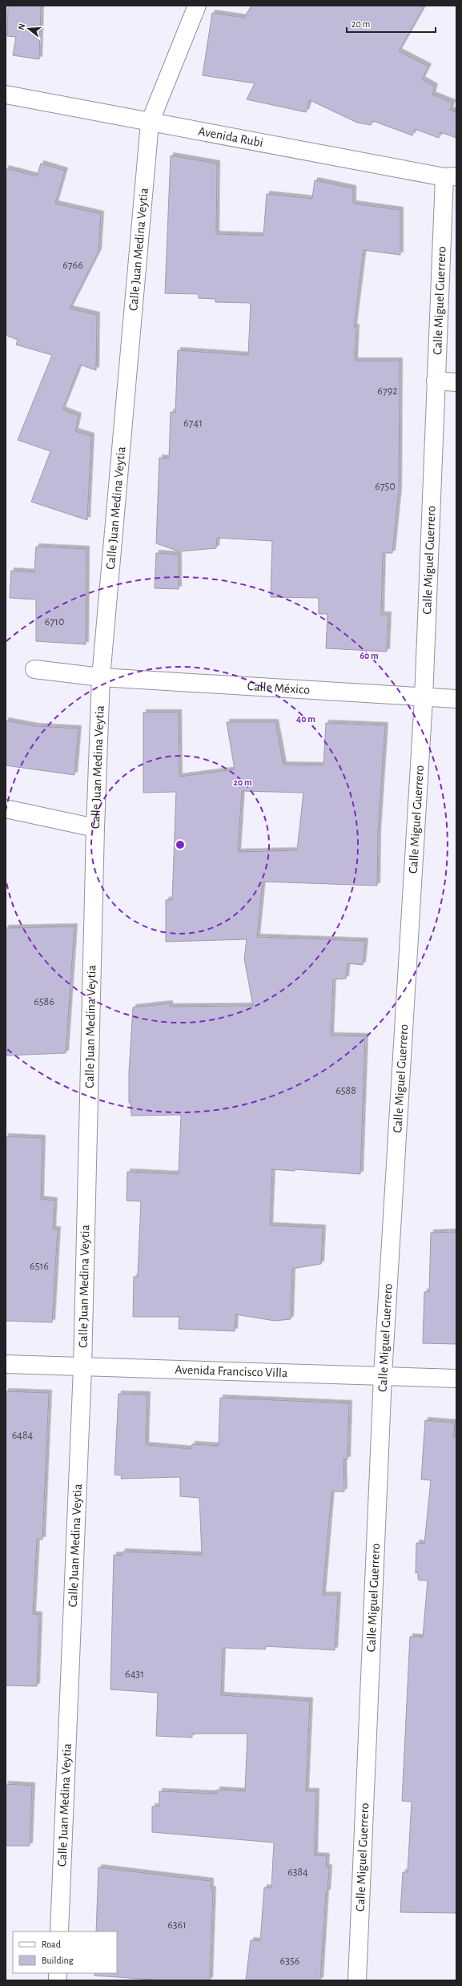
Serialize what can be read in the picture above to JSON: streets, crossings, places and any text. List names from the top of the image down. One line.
{"streets":{"street":["Avenida Rubi","Calle Juan Medina Veytia","Calle Miguel Guerrero","Calle México","Avenida Francisco Villa"]},"crossings":[["Avenida Rubi","Calle Juan Medina Veytia"],["Avenida Rubi","Calle Miguel Guerrero"],["Calle Juan Medina Veytia","Calle México"],["Calle Juan Medina Veytia","Avenida Francisco Villa"],["Calle Miguel Guerrero","Calle México"],["Calle Miguel Guerrero","Avenida Francisco Villa"]],"house_numbers":["6766","6792","6741","6750","6710","6586","6588","6516","6484","6431","6384","6361","6356"],"legend":["Road","Building"],"scale_bar":"20 m","north":"left","rings":["60 m","40 m","20 m"]}
